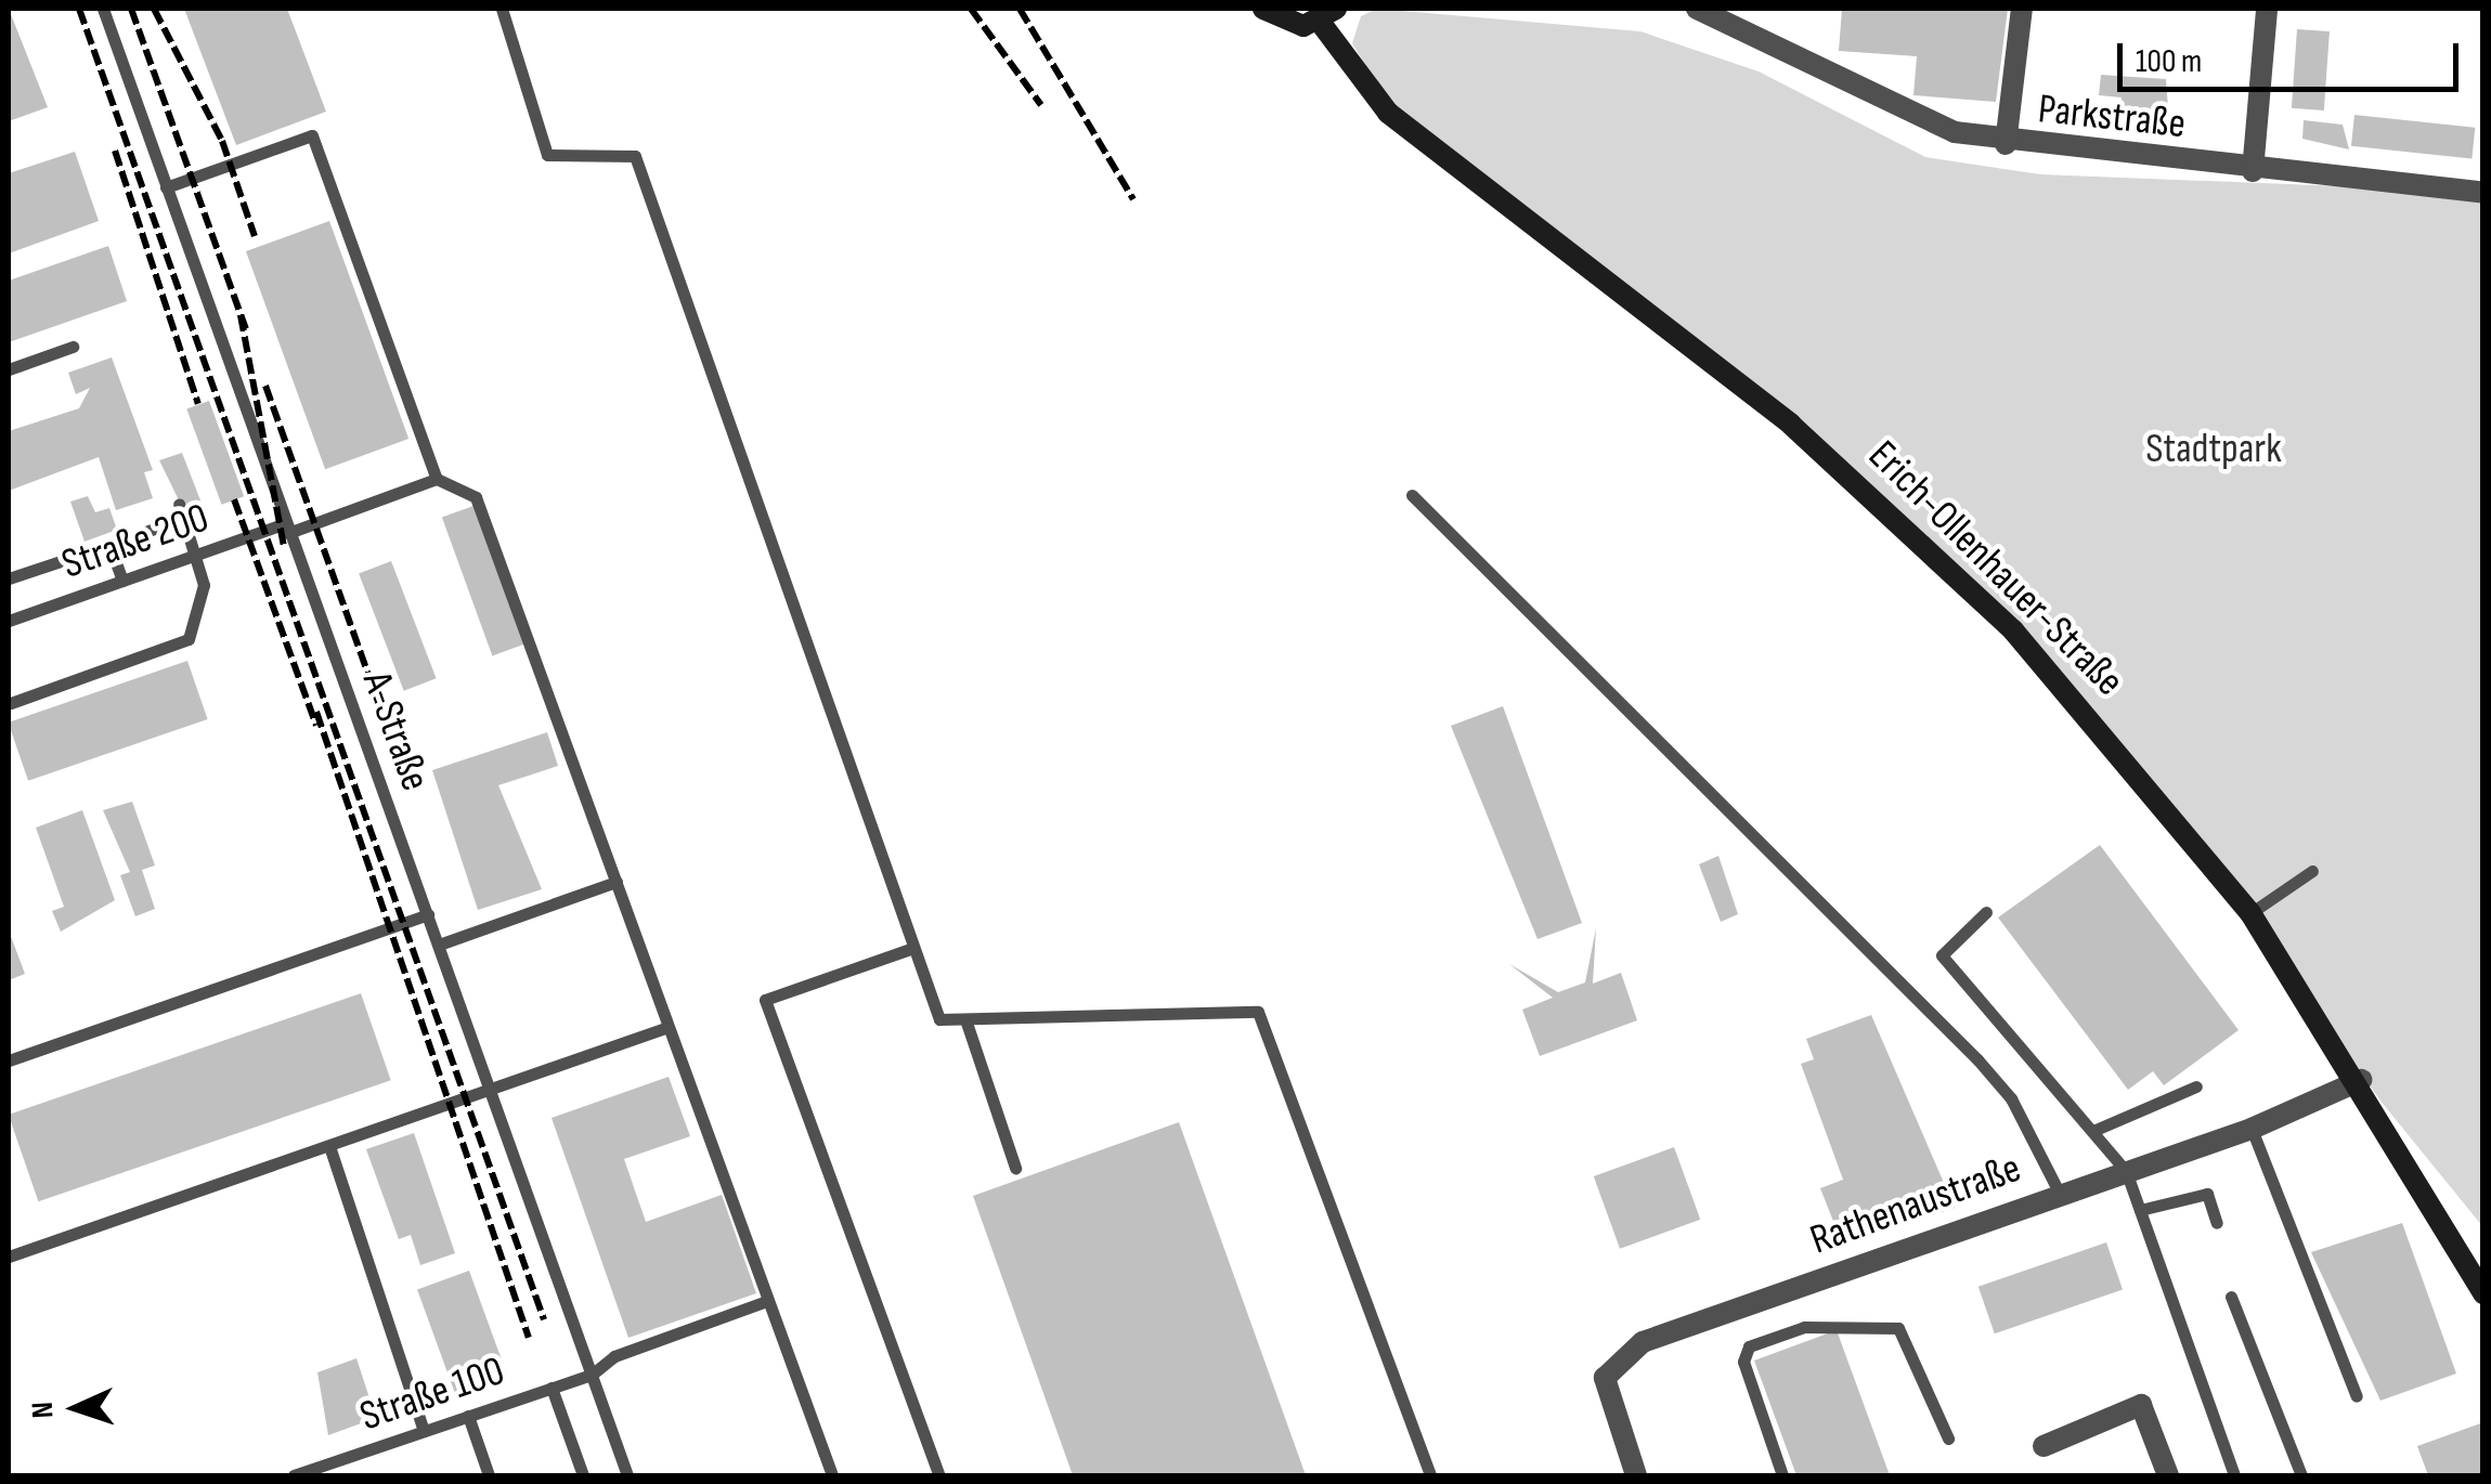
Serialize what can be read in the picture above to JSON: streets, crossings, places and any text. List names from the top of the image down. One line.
{"streets":{"street":["Parkstraße","Erich-Ollenhauer-Straße","Rathenaustraße"],"lane":["Straße 200","A-Straße","Straße 100"]},"crossings":[["Straße 200","A-Straße"],["Erich-Ollenhauer-Straße","Rathenaustraße"],["A-Straße","Straße 100"]],"parks":["Stadtpark"],"scale_bar":"100 m","north":"left"}
